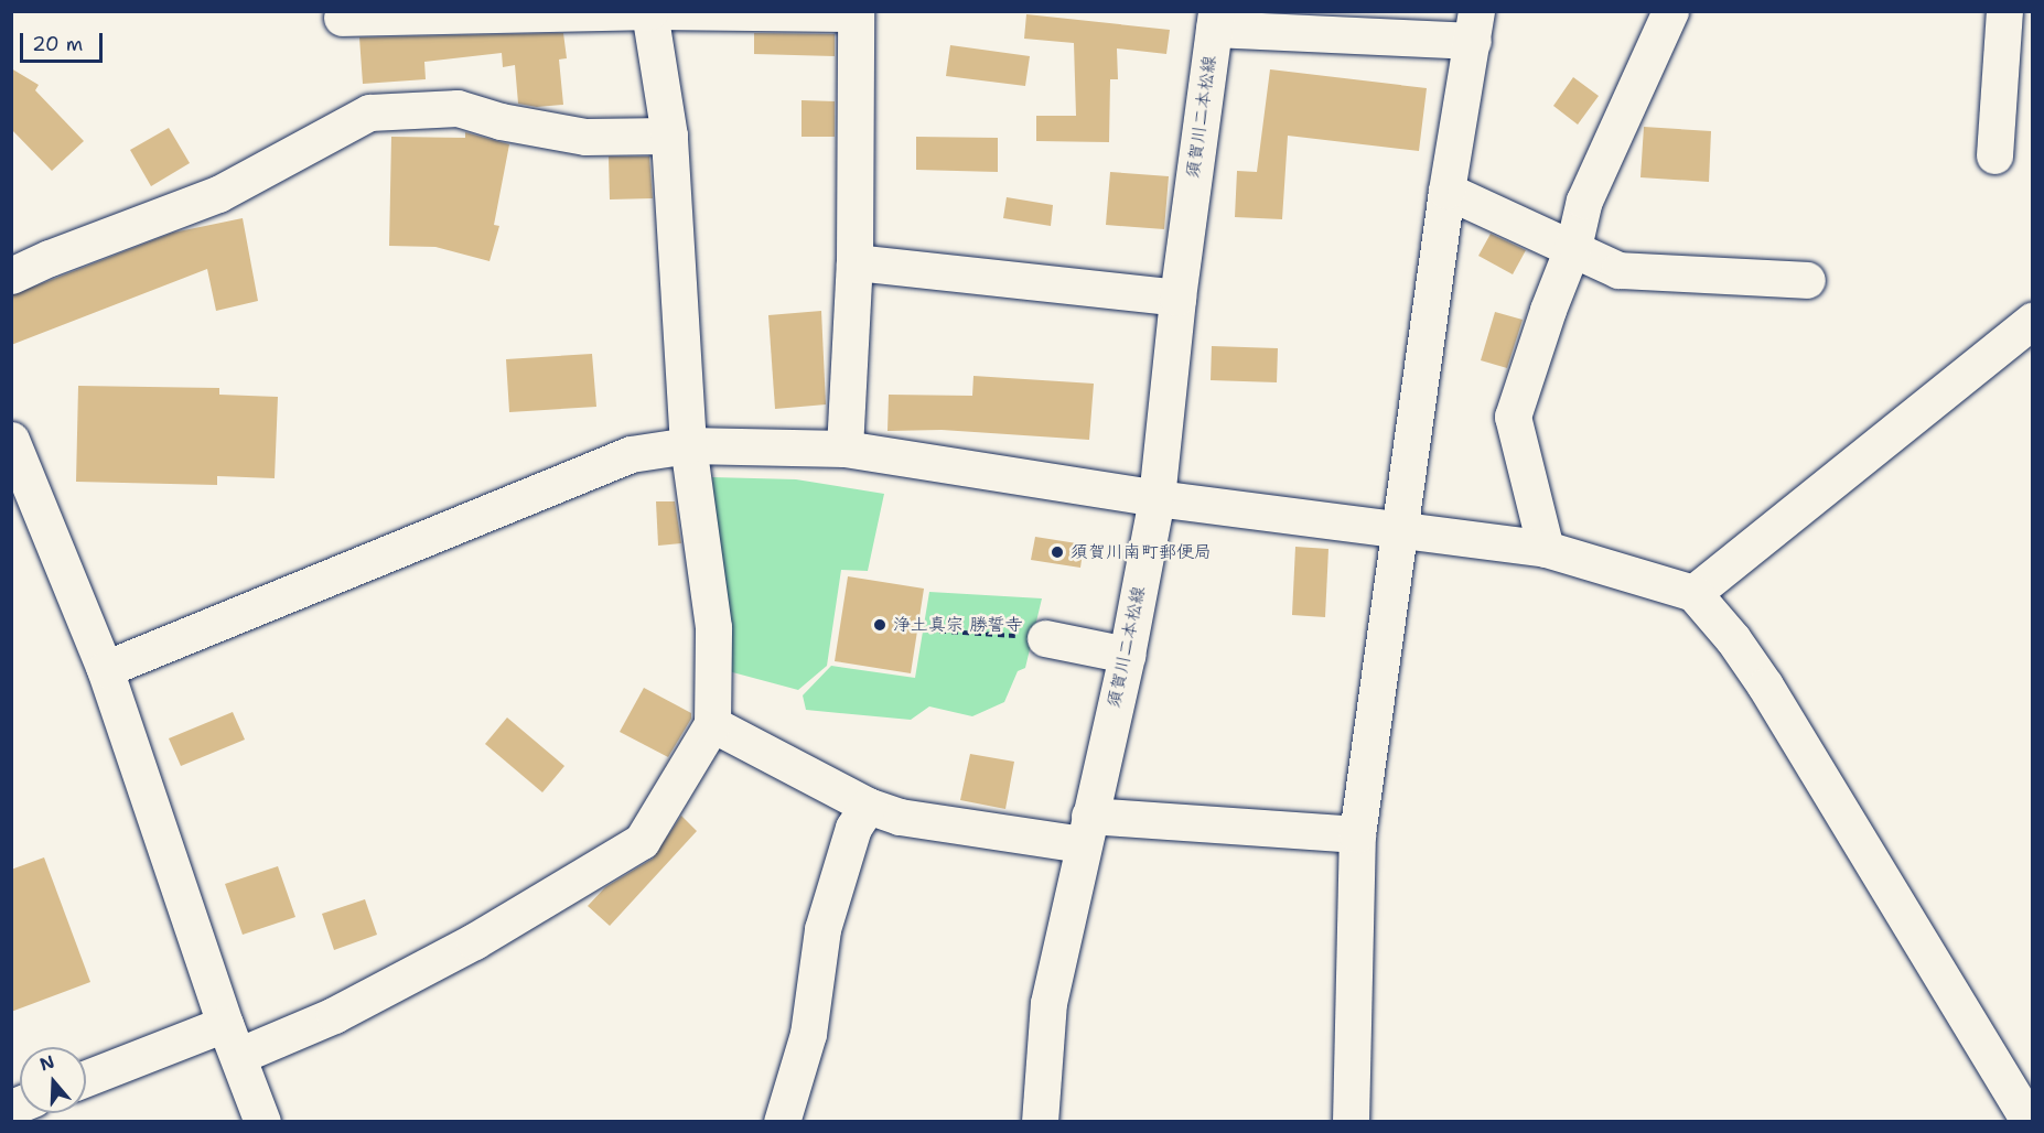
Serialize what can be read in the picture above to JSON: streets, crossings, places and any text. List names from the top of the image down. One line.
{"streets":{"street":["須賀川二本松線"]},"places":["須賀川南町郵便局","浄土真宗 勝誓寺"],"scale_bar":"20 m","north":"top"}
